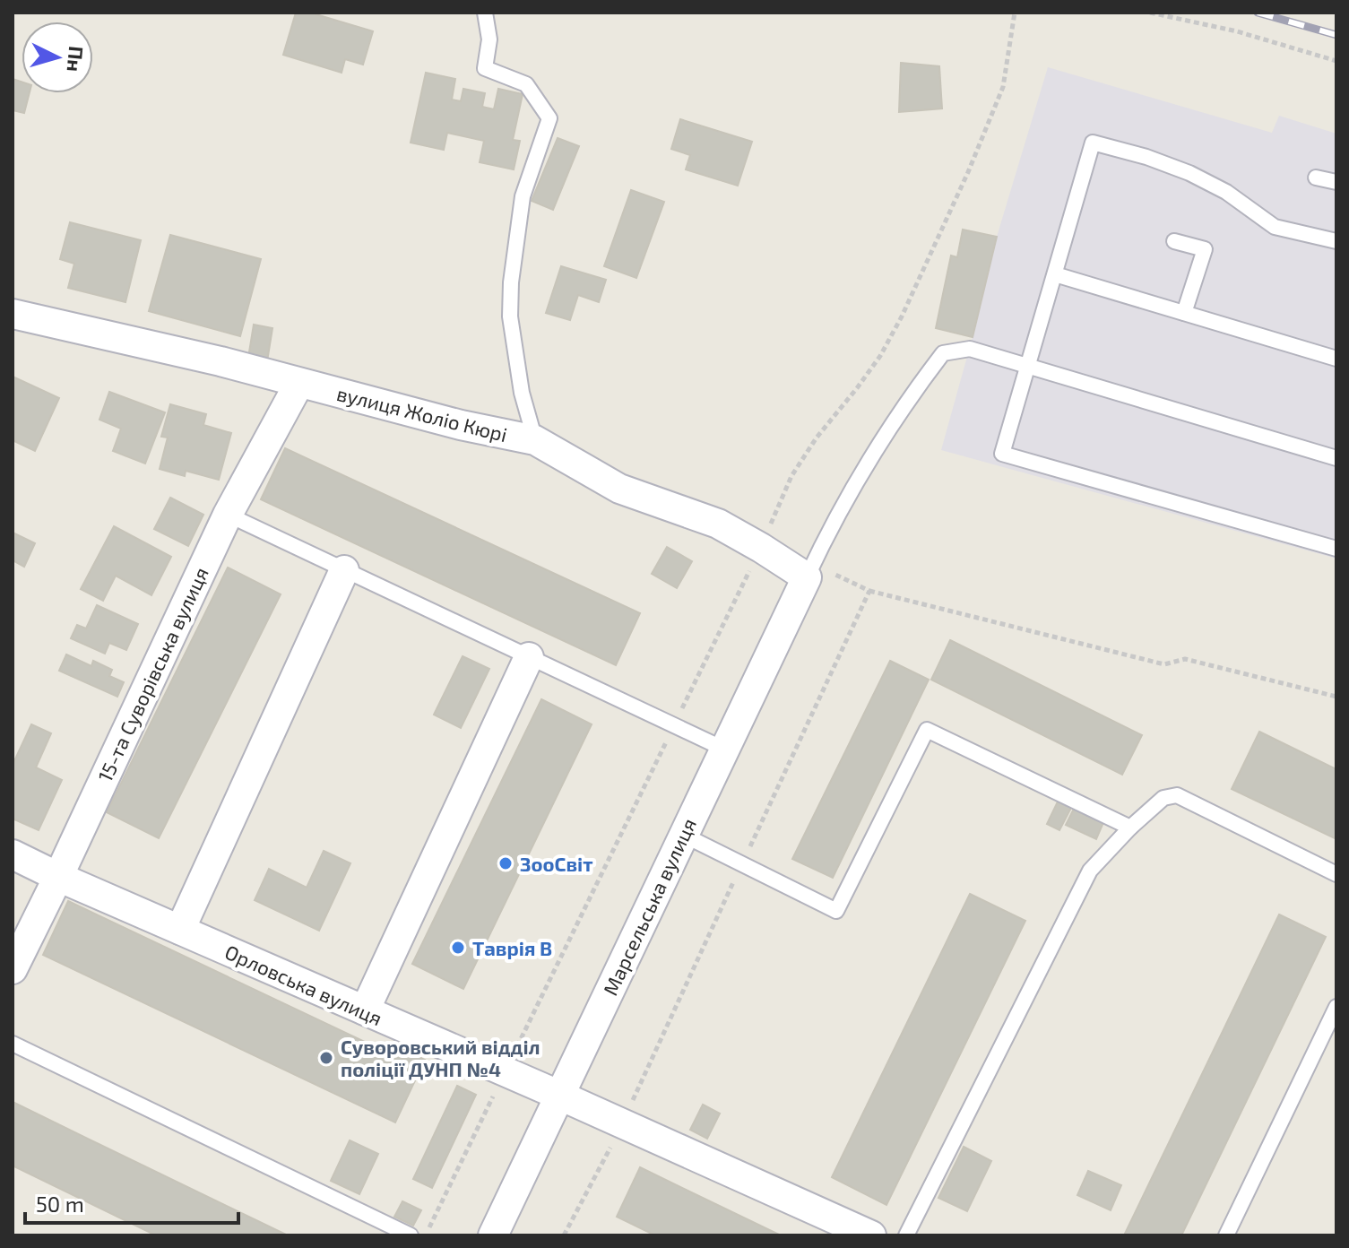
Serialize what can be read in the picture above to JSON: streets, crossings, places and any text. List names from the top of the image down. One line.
{"streets":{"street":["вулиця Жоліо Кюрі","15-та Суворівська вулиця","Марсельська вулиця","Орловська вулиця"]},"crossings":[["вулиця Жоліо Кюрі","15-та Суворівська вулиця"],["вулиця Жоліо Кюрі","Марсельська вулиця"],["15-та Суворівська вулиця","Орловська вулиця"],["Марсельська вулиця","Орловська вулиця"]],"places":["ЗооСвіт","Таврія В","Суворовський відділ поліції ДУНП №4"],"scale_bar":"50 m","north":"right"}
